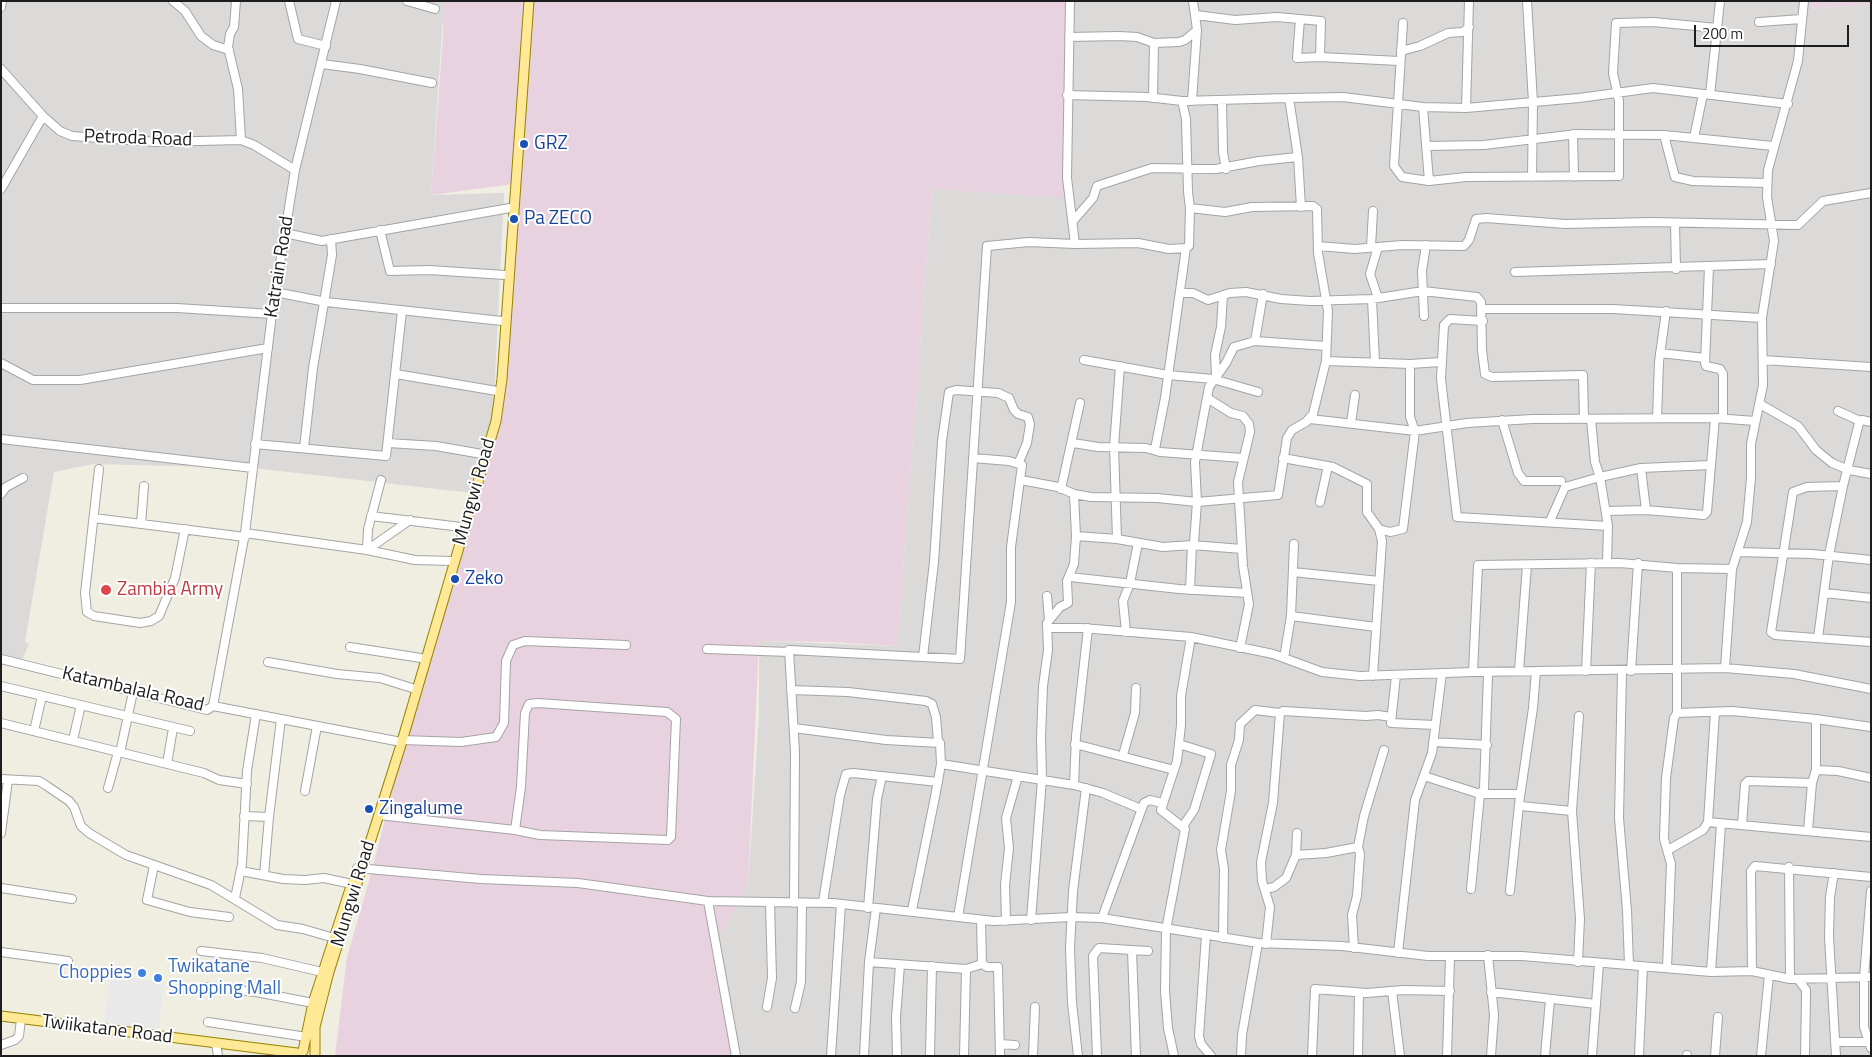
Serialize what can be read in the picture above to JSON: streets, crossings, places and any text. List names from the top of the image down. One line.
{"streets":{"main road":["Mungwi Road","Twiikatane Road"],"street":["Petroda Road","Katrain Road","Katambalala Road"]},"crossings":[["Petroda Road","Katrain Road"],["Katrain Road","Katambalala Road"],["Mungwi Road","Twiikatane Road"]],"places":["GRZ","Pa ZECO","Zeko","Zambia Army","Zingalume","Choppies","Twikatane Shopping Mall"],"scale_bar":"200 m"}
